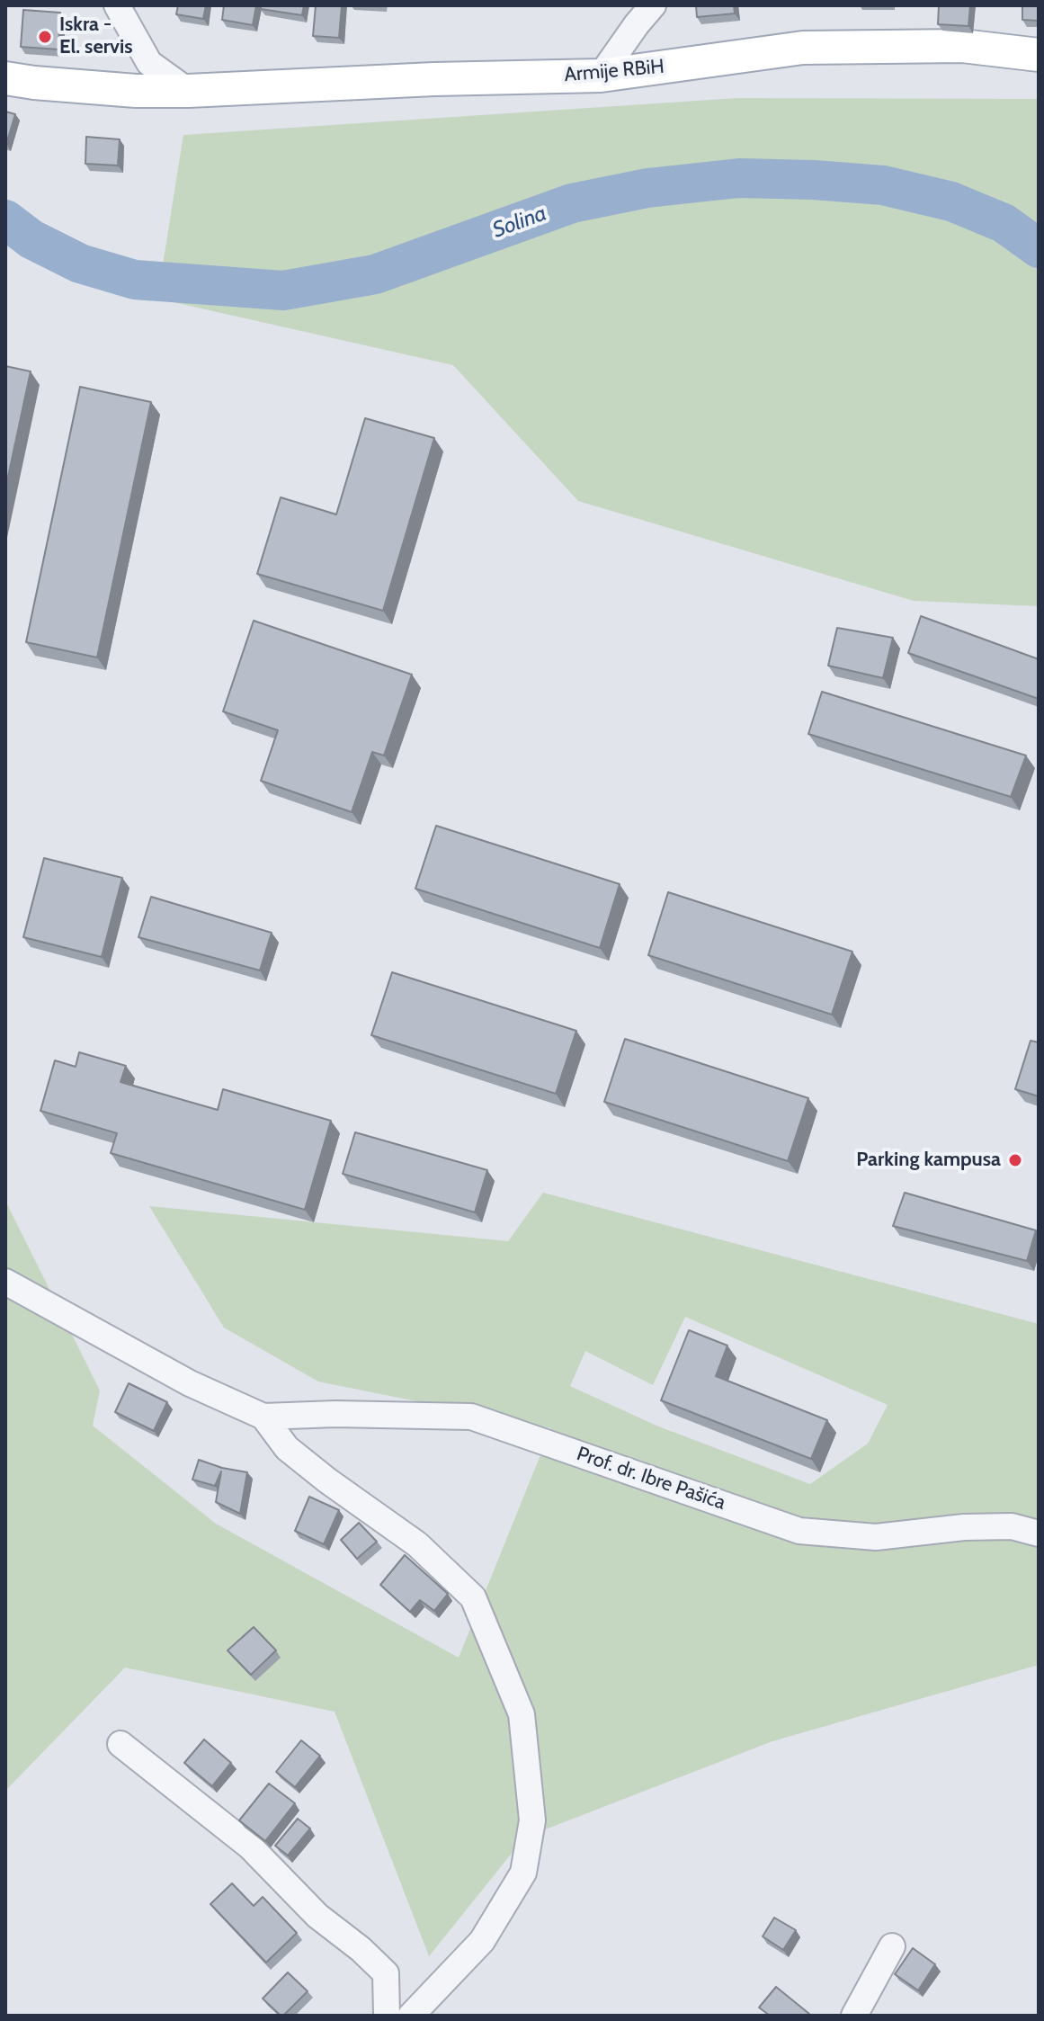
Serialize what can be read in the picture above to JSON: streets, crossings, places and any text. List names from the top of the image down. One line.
{"streets":{"main road":["Armije RBiH"],"street":["Prof. dr. Ibre Pašića"]},"water":["Solina"],"places":["Iskra - El. servis","Parking kampusa"]}
